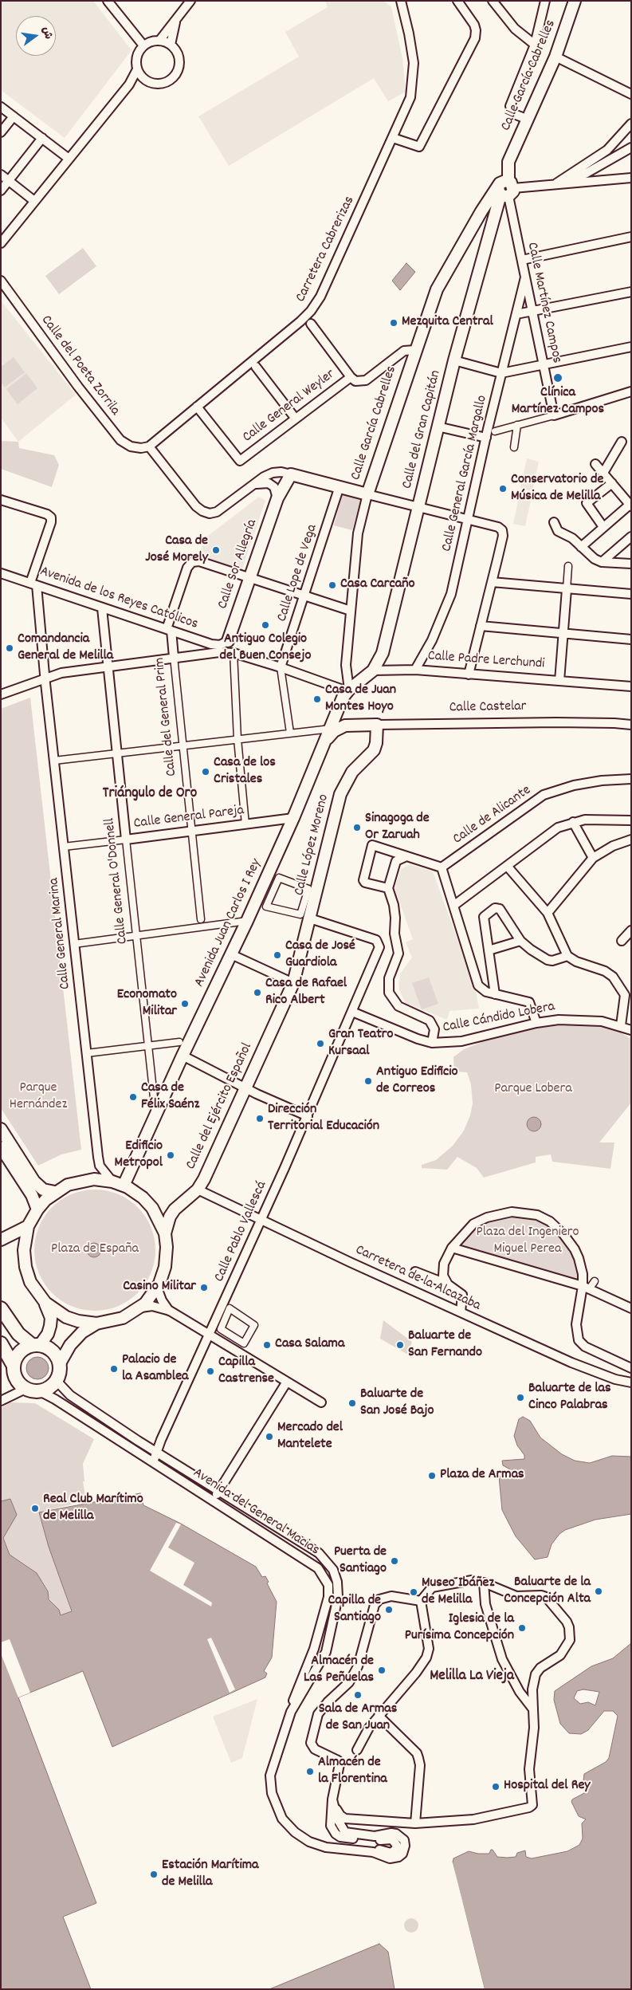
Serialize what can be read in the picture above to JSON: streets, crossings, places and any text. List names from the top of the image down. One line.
{"streets":{"main road":["Calle García Cabrelles","Calle del Gran Capitán","Calle Sor Allegría","Calle Castelar","Calle López Moreno","Avenida Juan Carlos I Rey","Calle del Ejército Español"],"street":["Carretera Cabrerizas","Calle Martínez Campos","Calle del Poeta Zorrila","Calle General Weyler","Calle General García Margallo","Calle Lope de Vega","Avenida de los Reyes Católicos","Calle Padre Lerchundi","Calle del General Prim","Calle de Alicante","Calle General Pareja","Calle General O'Donnell","Calle General Marina","Calle Cándido Lobera","Calle Pablo Vallescá","Carretera de la Alcazaba","Avenida del General Macias"]},"crossings":[["Calle García Cabrelles","Calle Martínez Campos"],["Calle García Cabrelles","Calle General Weyler"],["Calle García Cabrelles","Calle del Gran Capitán"],["Calle García Cabrelles","Avenida Juan Carlos I Rey"],["Carretera Cabrerizas","Calle del Poeta Zorrila"],["Carretera Cabrerizas","Calle General Weyler"],["Calle Martínez Campos","Calle del Gran Capitán"],["Calle Martínez Campos","Calle General García Margallo"],["Calle del Gran Capitán","Calle Padre Lerchundi"],["Calle General García Margallo","Calle Padre Lerchundi"],["Calle Sor Allegría","Avenida de los Reyes Católicos"],["Avenida de los Reyes Católicos","Calle del General Prim"],["Avenida de los Reyes Católicos","Calle General O'Donnell"],["Avenida de los Reyes Católicos","Calle General Marina"],["Calle Castelar","Calle López Moreno"],["Calle del General Prim","Calle General Pareja"],["Calle General Pareja","Calle General O'Donnell"],["Calle General Pareja","Avenida Juan Carlos I Rey"],["Calle General Pareja","Calle General Marina"],["Calle López Moreno","Calle del Ejército Español"],["Calle López Moreno","Calle Pablo Vallescá"],["Calle General O'Donnell","Avenida Juan Carlos I Rey"],["Calle Cándido Lobera","Calle Pablo Vallescá"],["Calle del Ejército Español","Carretera de la Alcazaba"],["Calle Pablo Vallescá","Carretera de la Alcazaba"],["Calle Pablo Vallescá","Avenida del General Macias"]],"districts":["Triángulo de Oro","Melilla La Vieja"],"parks":["Parque Hernández","Parque Lobera","Plaza del Ingeniero Miguel Perea","Plaza de España"],"places":["Mezquita Central","Clínica Martínez Campos","Conservatorio de Música de Melilla","Casa de José Morely","Casa Carcaño","Antiguo Colegio del Buen Consejo","Comandancia General de Melilla","Casa de Juan Montes Hoyo","Casa de los Cristales","Sinagoga de Or Zaruah","Casa de José Guardiola","Casa de Rafael Rico Albert","Economato Militar","Gran Teatro Kursaal","Antiguo Edificio de Correos","Casa de Félix Saénz","Dirección Territorial Educación","Edificio Metropol","Casino Militar","Casa Salama","Baluarte de San Fernando","Palacio de la Asamblea","Capilla Castrense","Baluarte de las Cinco Palabras","Baluarte de San José Bajo","Mercado del Mantelete","Plaza de Armas","Real Club Marítimo de Melilla","Puerta de Santiago","Baluarte de la Concepción Alta","Museo Ibáñez de Melilla","Capilla de Santiago","Iglesia de la Purísima Concepción","Almacén de Las Peñuelas","Sala de Armas de San Juan","Almacén de la Florentina","Hospital del Rey","Estación Marítima de Melilla"],"north":"right"}
